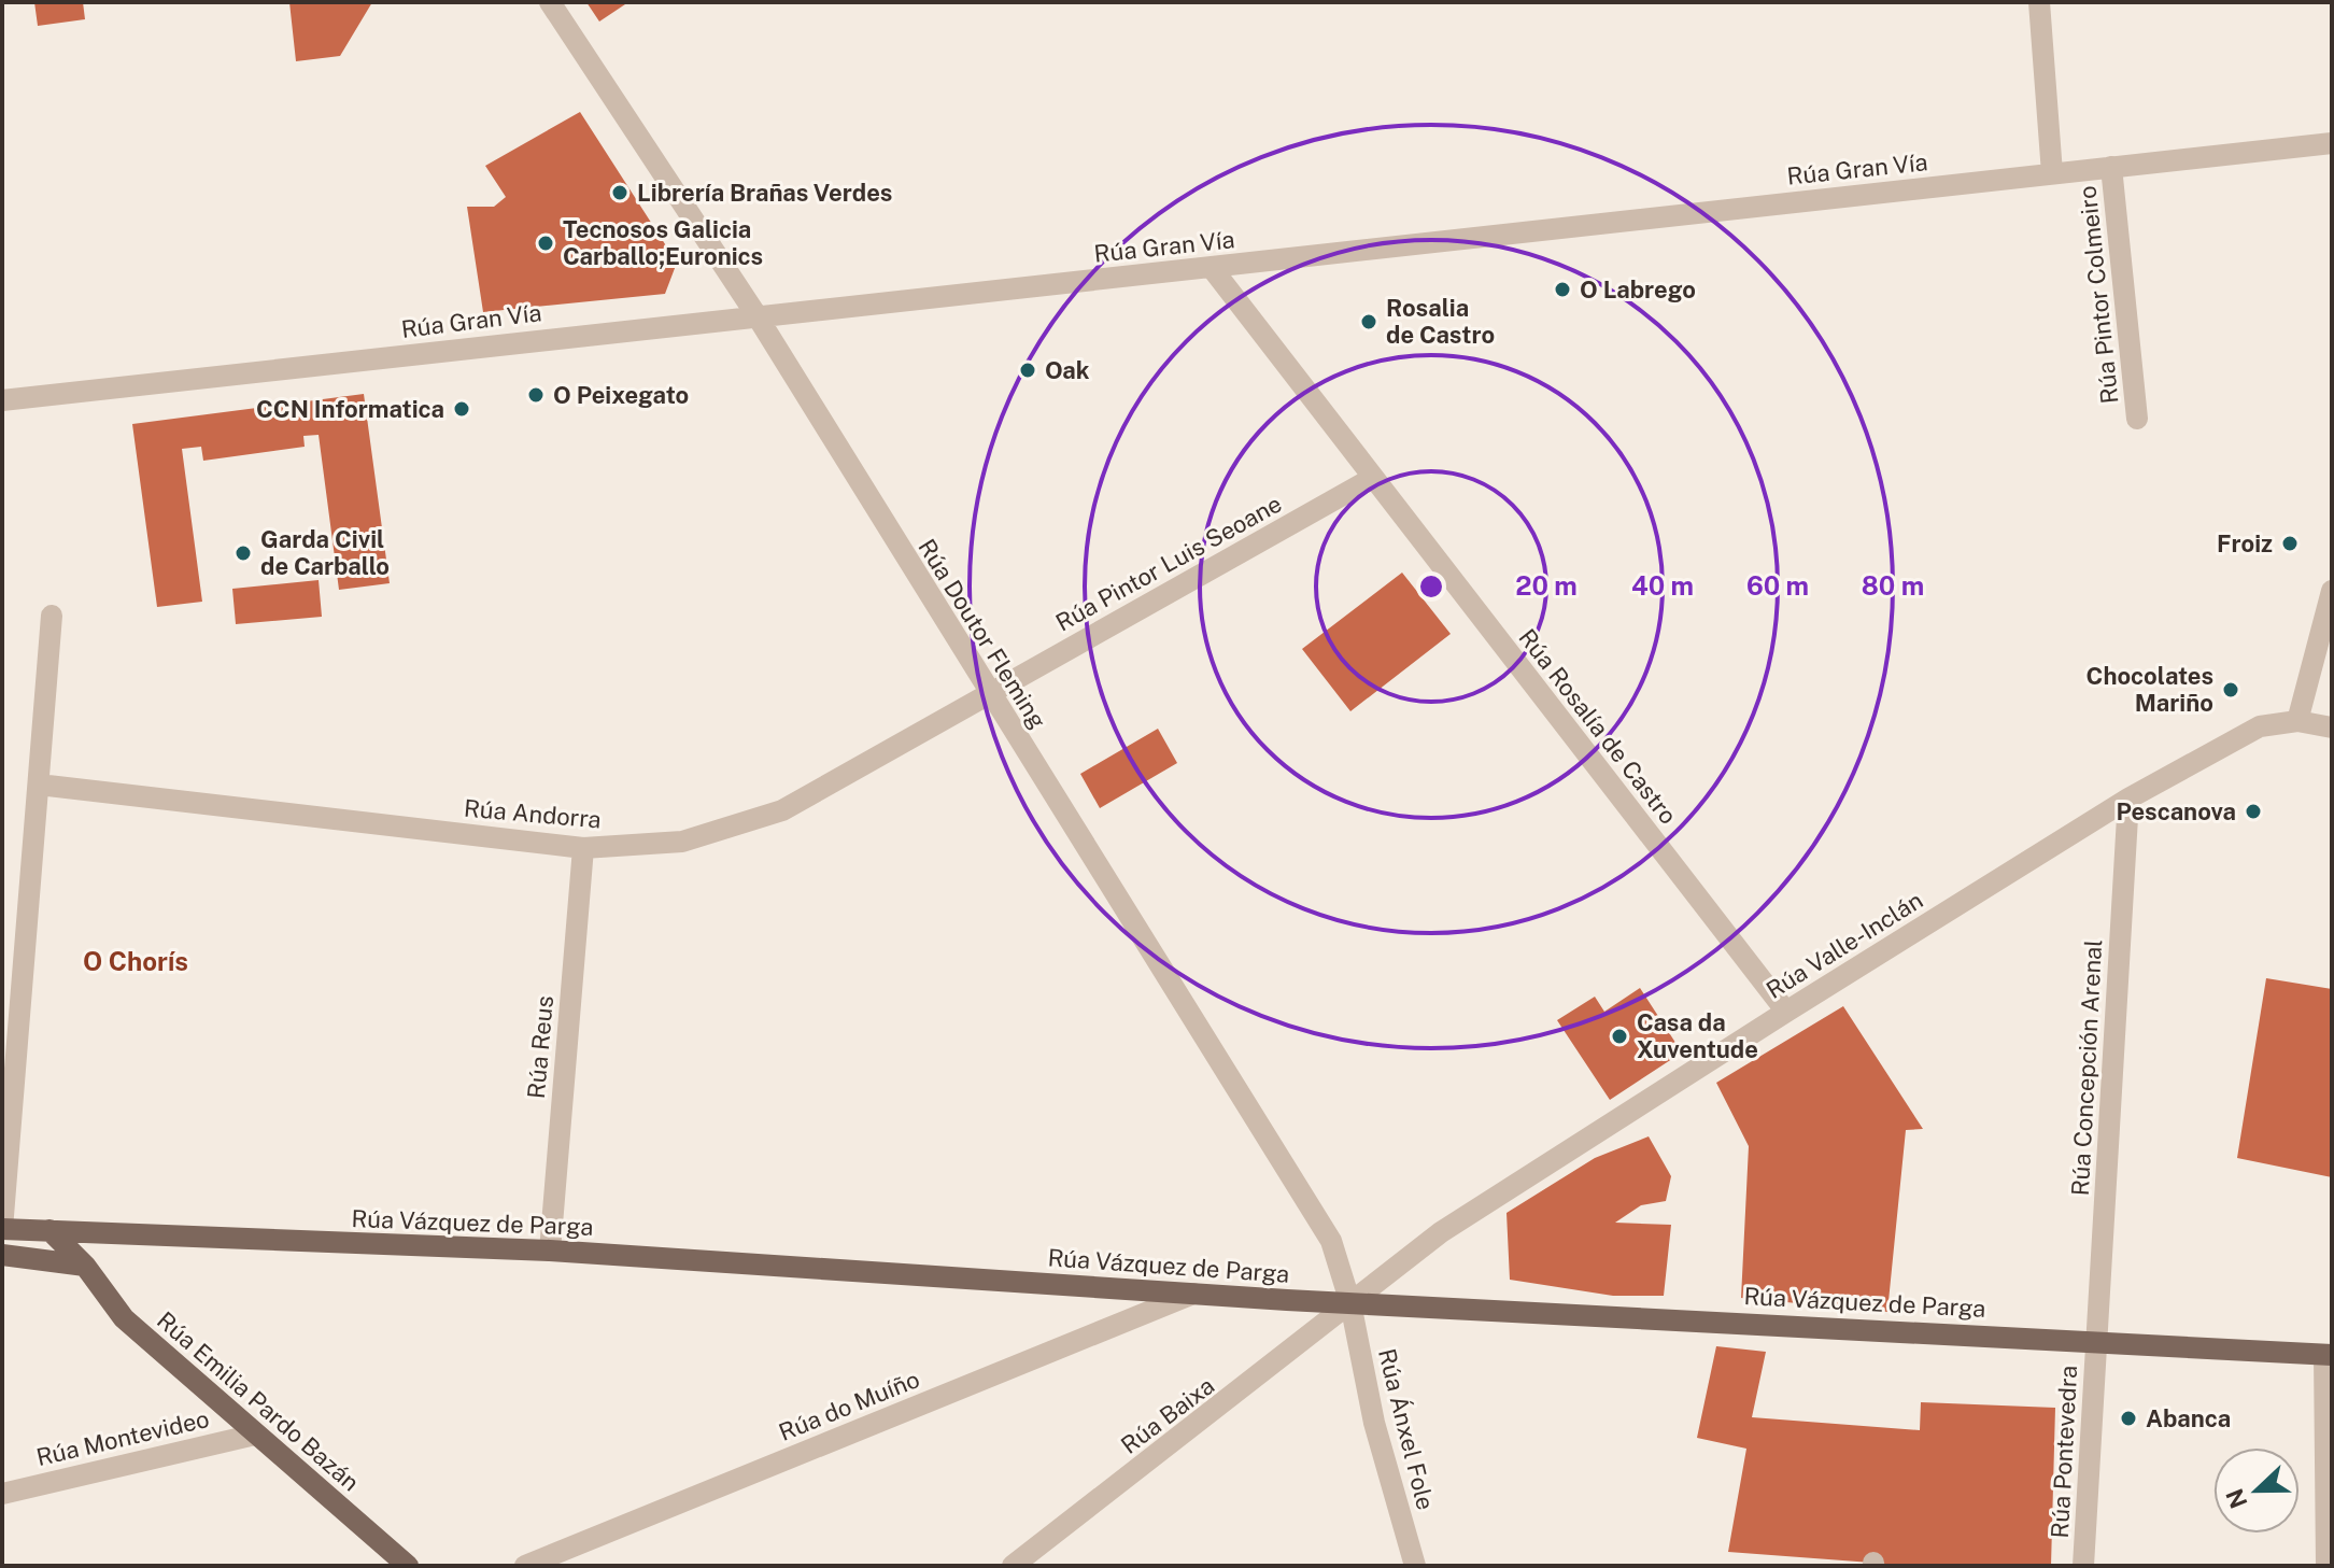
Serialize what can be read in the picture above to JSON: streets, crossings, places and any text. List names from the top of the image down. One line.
{"streets":{"main road":["Rúa Vázquez de Parga","Rúa Emilia Pardo Bazán"],"street":["Rúa Gran Vía","Rúa Pintor Colmeiro","Rúa Pintor Luis Seoane","Rúa Doutor Fleming","Rúa Rosalía de Castro","Rúa Andorra","Rúa Valle-Inclán","Rúa Reus","Rúa Concepción Arenal","Rúa do Muíño","Rúa Baixa","Rúa Ánxel Fole","Rúa Montevideo","Rúa Pontevedra"]},"crossings":[["Rúa Gran Vía","Rúa Pintor Colmeiro"],["Rúa Gran Vía","Rúa Doutor Fleming"],["Rúa Gran Vía","Rúa Rosalía de Castro"],["Rúa Pintor Luis Seoane","Rúa Doutor Fleming"],["Rúa Pintor Luis Seoane","Rúa Rosalía de Castro"],["Rúa Pintor Luis Seoane","Rúa Andorra"],["Rúa Doutor Fleming","Rúa Andorra"],["Rúa Doutor Fleming","Rúa Valle-Inclán"],["Rúa Doutor Fleming","Rúa Vázquez de Parga"],["Rúa Doutor Fleming","Rúa Baixa"],["Rúa Doutor Fleming","Rúa Ánxel Fole"],["Rúa Rosalía de Castro","Rúa Valle-Inclán"],["Rúa Andorra","Rúa Reus"],["Rúa Valle-Inclán","Rúa Concepción Arenal"],["Rúa Valle-Inclán","Rúa Vázquez de Parga"],["Rúa Valle-Inclán","Rúa Baixa"],["Rúa Valle-Inclán","Rúa Ánxel Fole"],["Rúa Reus","Rúa Vázquez de Parga"],["Rúa Concepción Arenal","Rúa Vázquez de Parga"],["Rúa Concepción Arenal","Rúa Pontevedra"],["Rúa Vázquez de Parga","Rúa Emilia Pardo Bazán"],["Rúa Vázquez de Parga","Rúa do Muíño"],["Rúa Vázquez de Parga","Rúa Baixa"],["Rúa Vázquez de Parga","Rúa Ánxel Fole"],["Rúa Vázquez de Parga","Rúa Pontevedra"],["Rúa Emilia Pardo Bazán","Rúa Montevideo"],["Rúa Baixa","Rúa Ánxel Fole"]],"districts":["O Chorís"],"places":["Librería Brañas Verdes","Tecnosos Galicia Carballo;Euronics","O Labrego","Rosalia de Castro","Oak","O Peixegato","CCN Informatica","Froiz","Garda Civil de Carballo","Chocolates Mariño","Pescanova","Casa da Xuventude","Abanca"],"north":"left","rings":["20 m","40 m","60 m","80 m"]}
